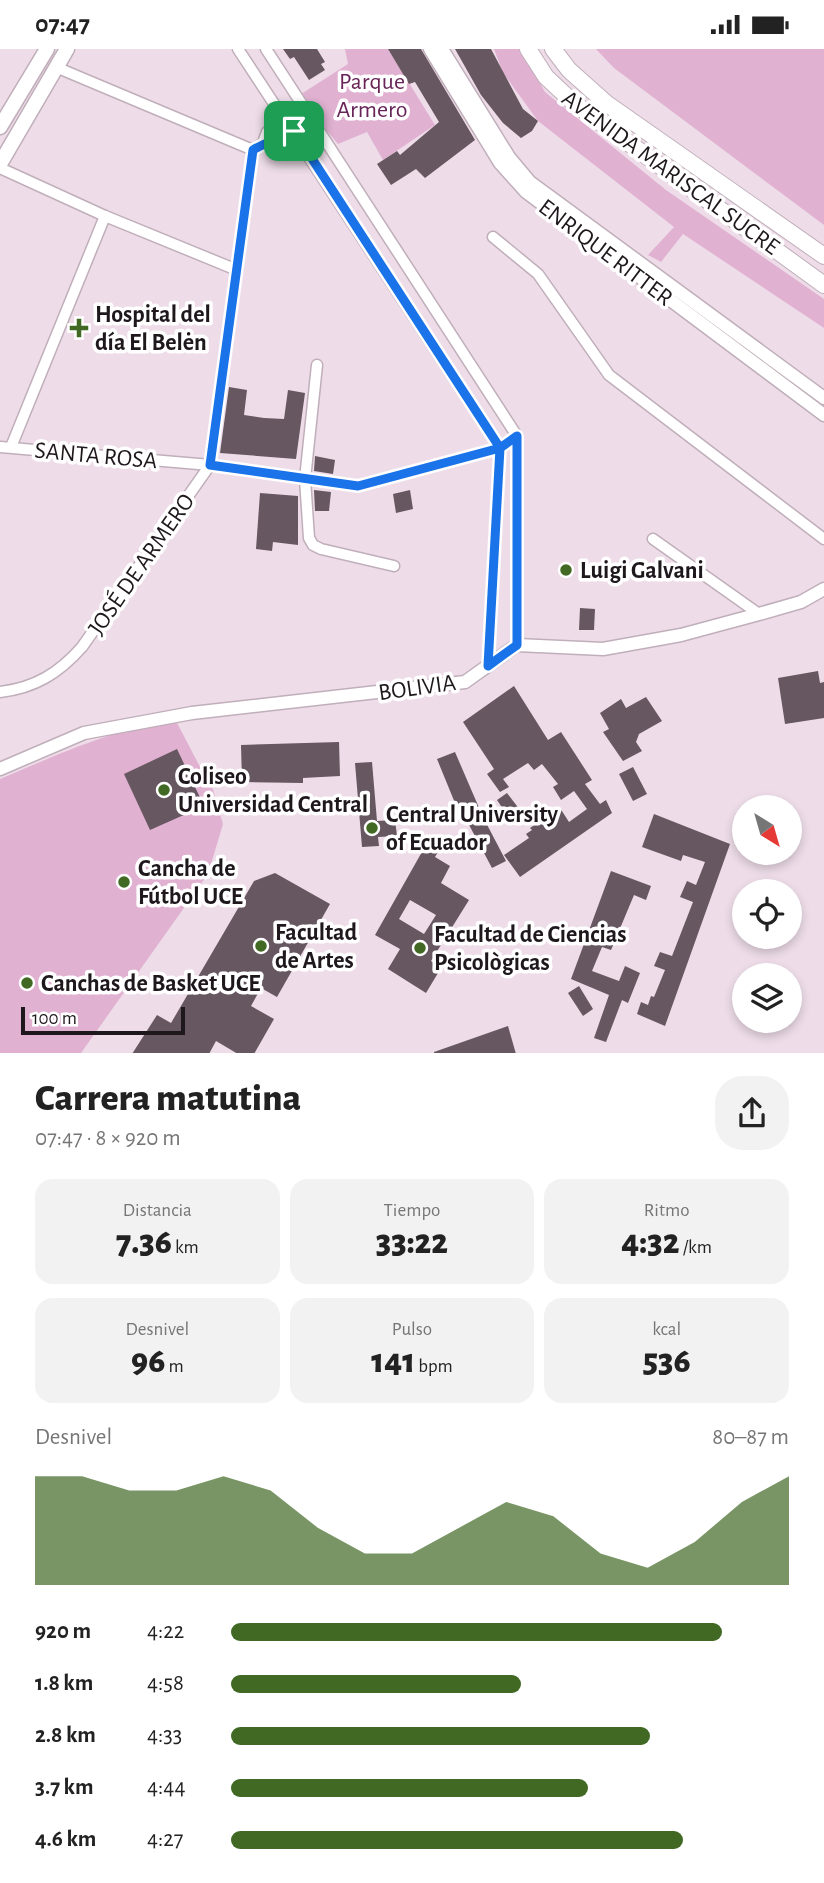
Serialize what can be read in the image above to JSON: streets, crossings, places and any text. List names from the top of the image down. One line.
{"streets":{"main road":["AVENIDA MARISCAL SUCRE"],"street":["ENRIQUE RITTER","SANTA ROSA","JOSÉ DE ARMERO","BOLIVIA"]},"crossings":[["SANTA ROSA","JOSÉ DE ARMERO"]],"parks":["Parque Armero"],"places":{"health":["Hospital del día El Belėn"],"other":["Luigi Galvani","Coliseo Universidad Central","Central University of Ecuador","Cancha de Fútbol UCE","Facultad de Artes","Facultad de Ciencias Psicològicas","Canchas de Basket UCE"]},"scale_bar":"100 m","north":"bottom right","page":{"status":"07:47","scale":"100 m","heading":["Carrera matutina","07:47 · 8 × 920 m"],"stats":[["Distancia","7.36 km"],["Tiempo","33:22"],["Ritmo","4:32 /km"],["Desnivel","96 m"],["Pulso","141 bpm"],["kcal","536"]],"chart":["Desnivel","80–87 m"],"list":[{"name":"920 m","note":"4:22"},{"name":"1.8 km","note":"4:58"},{"name":"2.8 km","note":"4:33"},{"name":"3.7 km","note":"4:44"},{"name":"4.6 km","note":"4:27"}]}}
